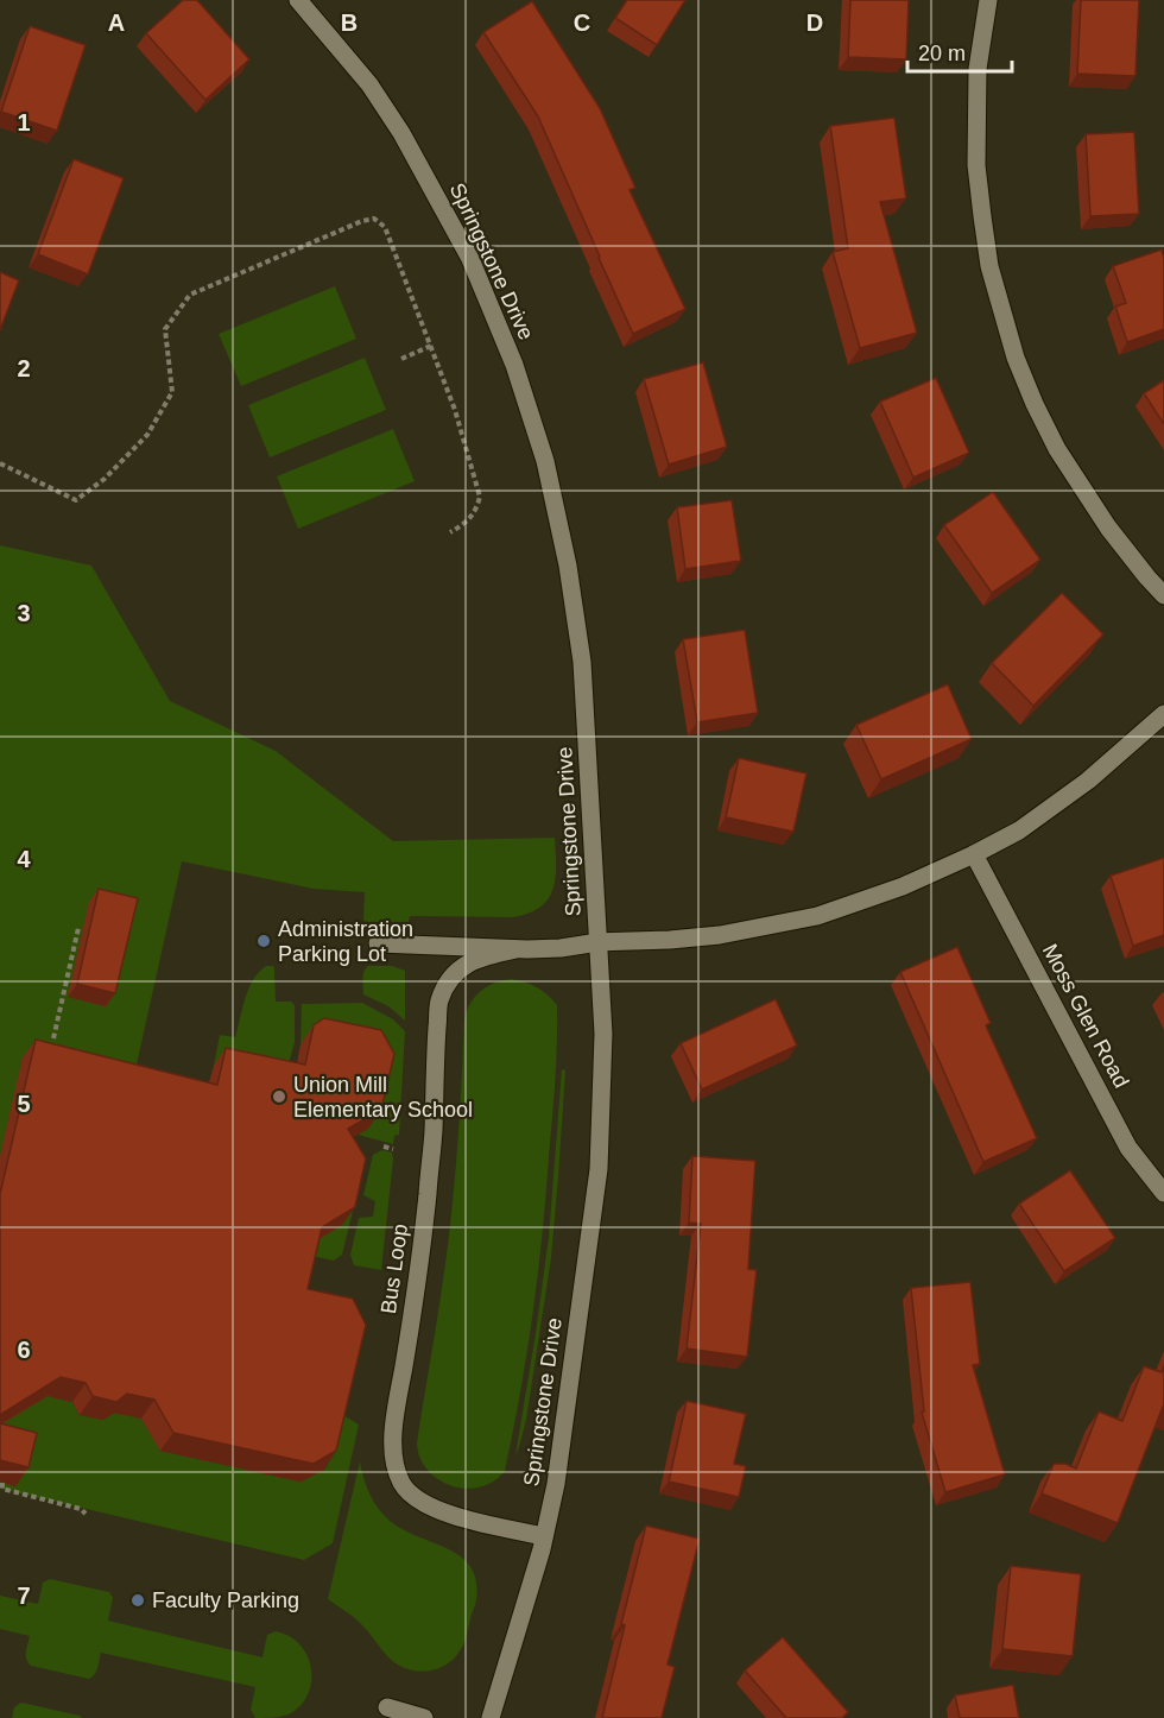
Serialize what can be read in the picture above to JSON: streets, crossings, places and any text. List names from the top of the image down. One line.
{"streets":{"street":["Springstone Drive","Moss Glen Road","Bus Loop"]},"crossings":[["Springstone Drive","Bus Loop"]],"places":["Administration Parking Lot","Union Mill Elementary School","Faculty Parking"],"scale_bar":"20 m","grid":{"columns":["A","B","C","D"],"rows":["1","2","3","4","5","6","7"]}}
